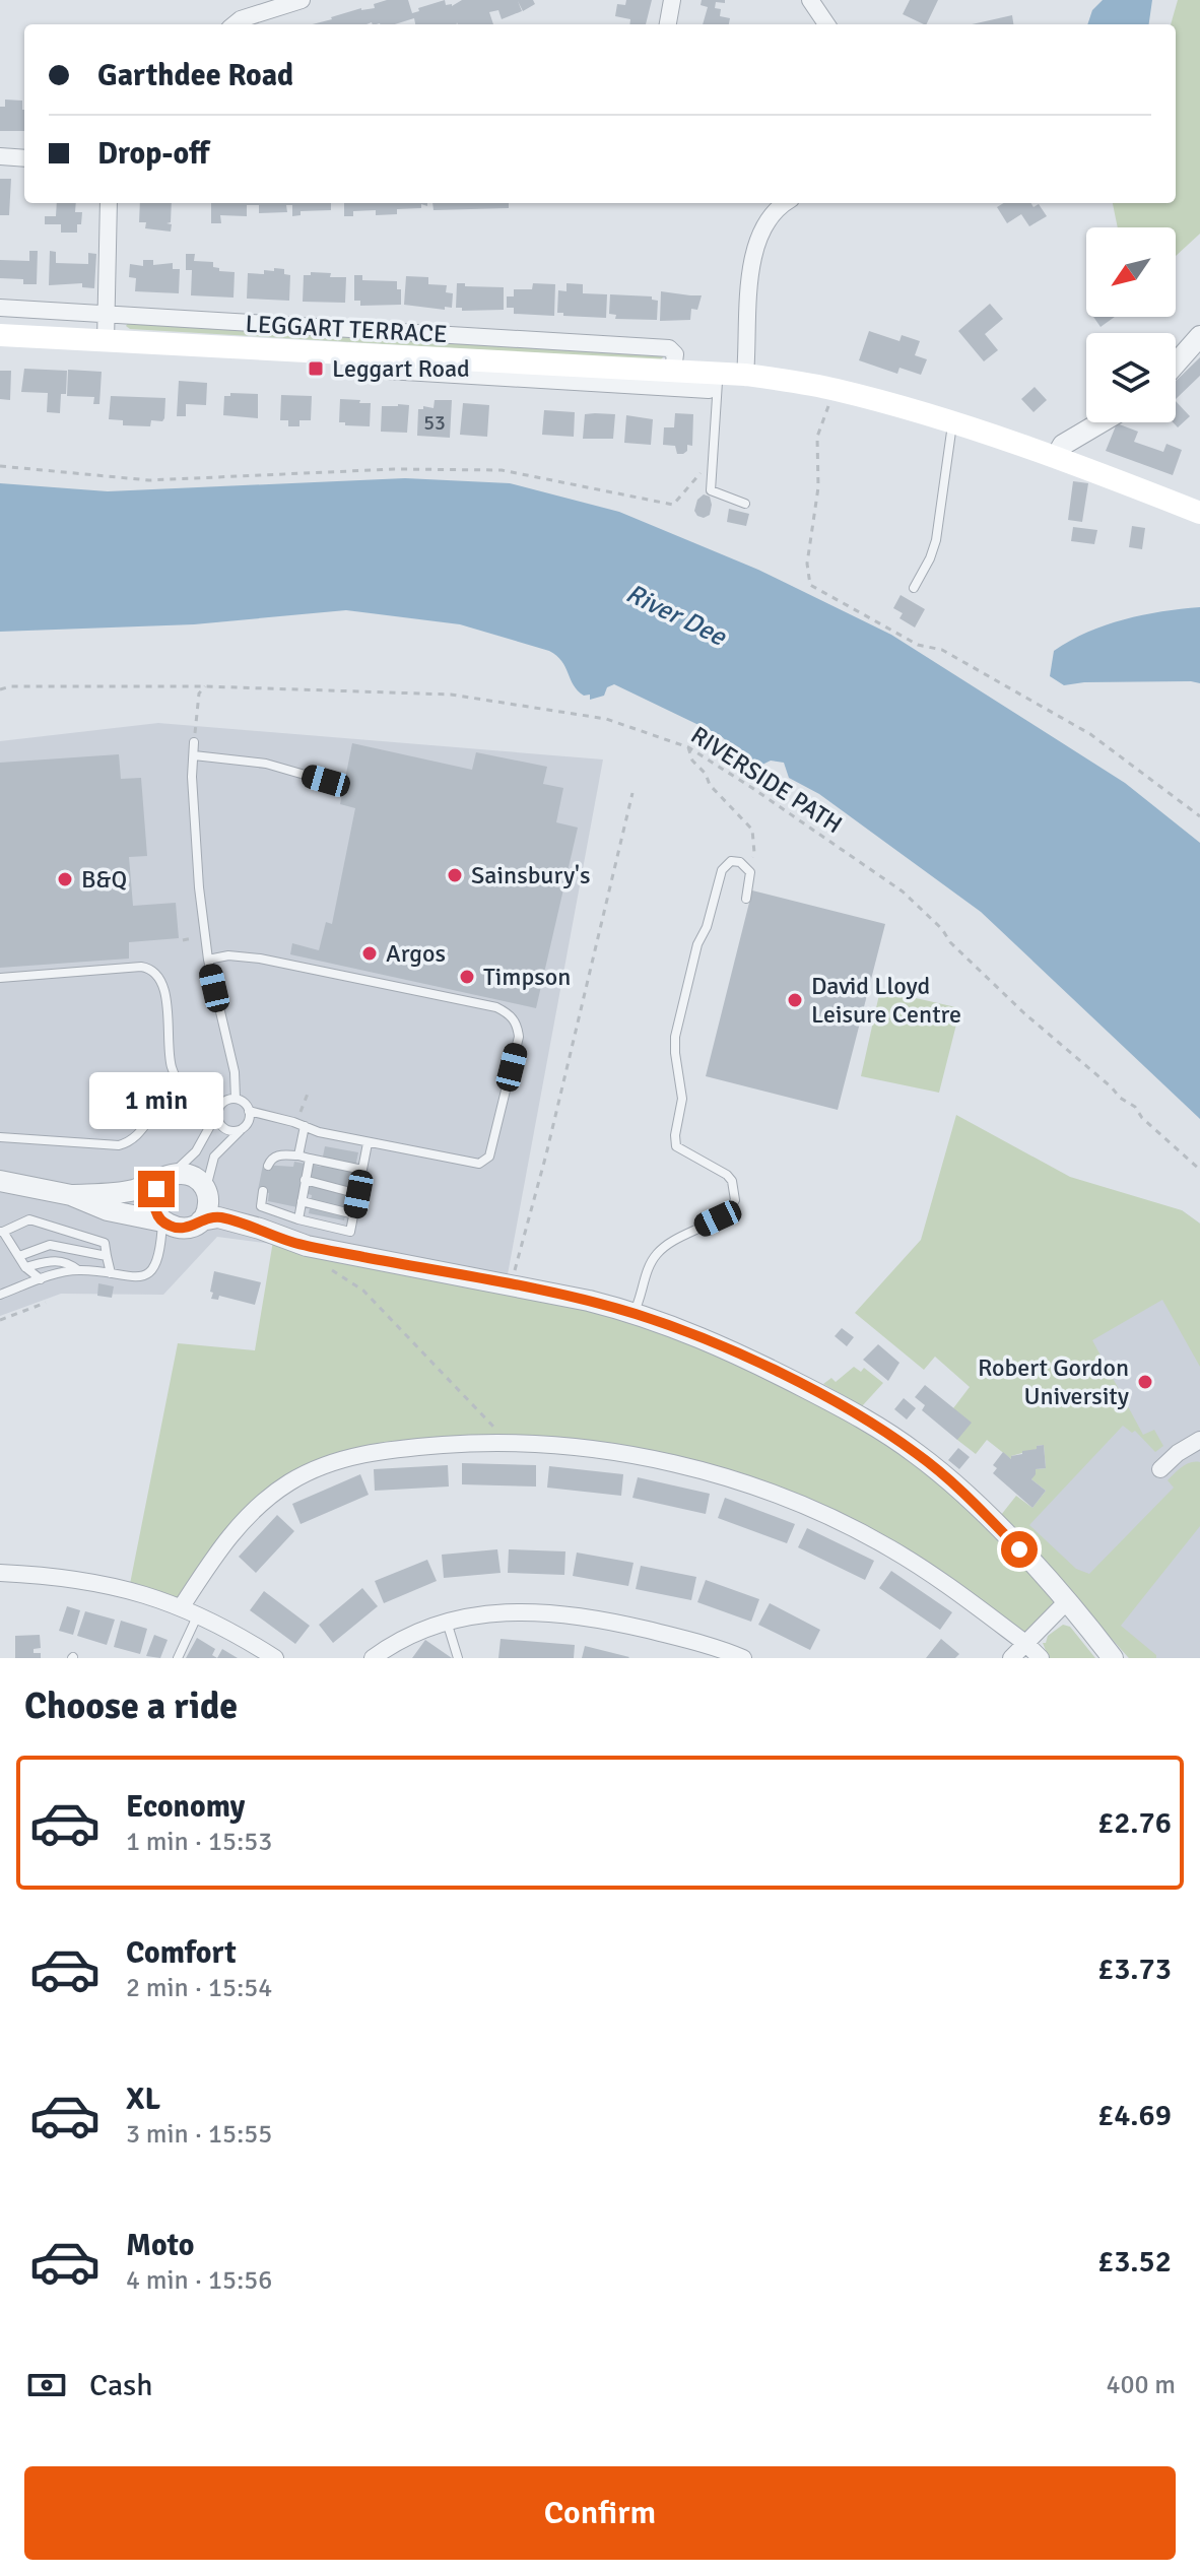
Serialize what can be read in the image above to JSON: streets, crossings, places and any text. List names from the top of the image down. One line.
{"streets":{"main road":["LEGGART TERRACE"],"path":["RIVERSIDE PATH"]},"water":["River Dee"],"places":{"transit":["Leggart Road"],"other":["Sainsbury's","B&Q","Argos","Timpson","David Lloyd Leisure Centre","Robert Gordon University"]},"house_numbers":["53"],"north":"bottom left","page":{"banner":["Garthdee Road","Drop-off"],"bubble":"1 min","heading":"Choose a ride","list":[{"name":"Economy","note":"1 min · 15:53","value":"£2.76"},{"name":"Comfort","note":"2 min · 15:54","value":"£3.73"},{"name":"XL","note":"3 min · 15:55","value":"£4.69"},{"name":"Moto","note":"4 min · 15:56","value":"£3.52"}],"pay":["Cash","400 m"],"buttons":"Confirm"}}
